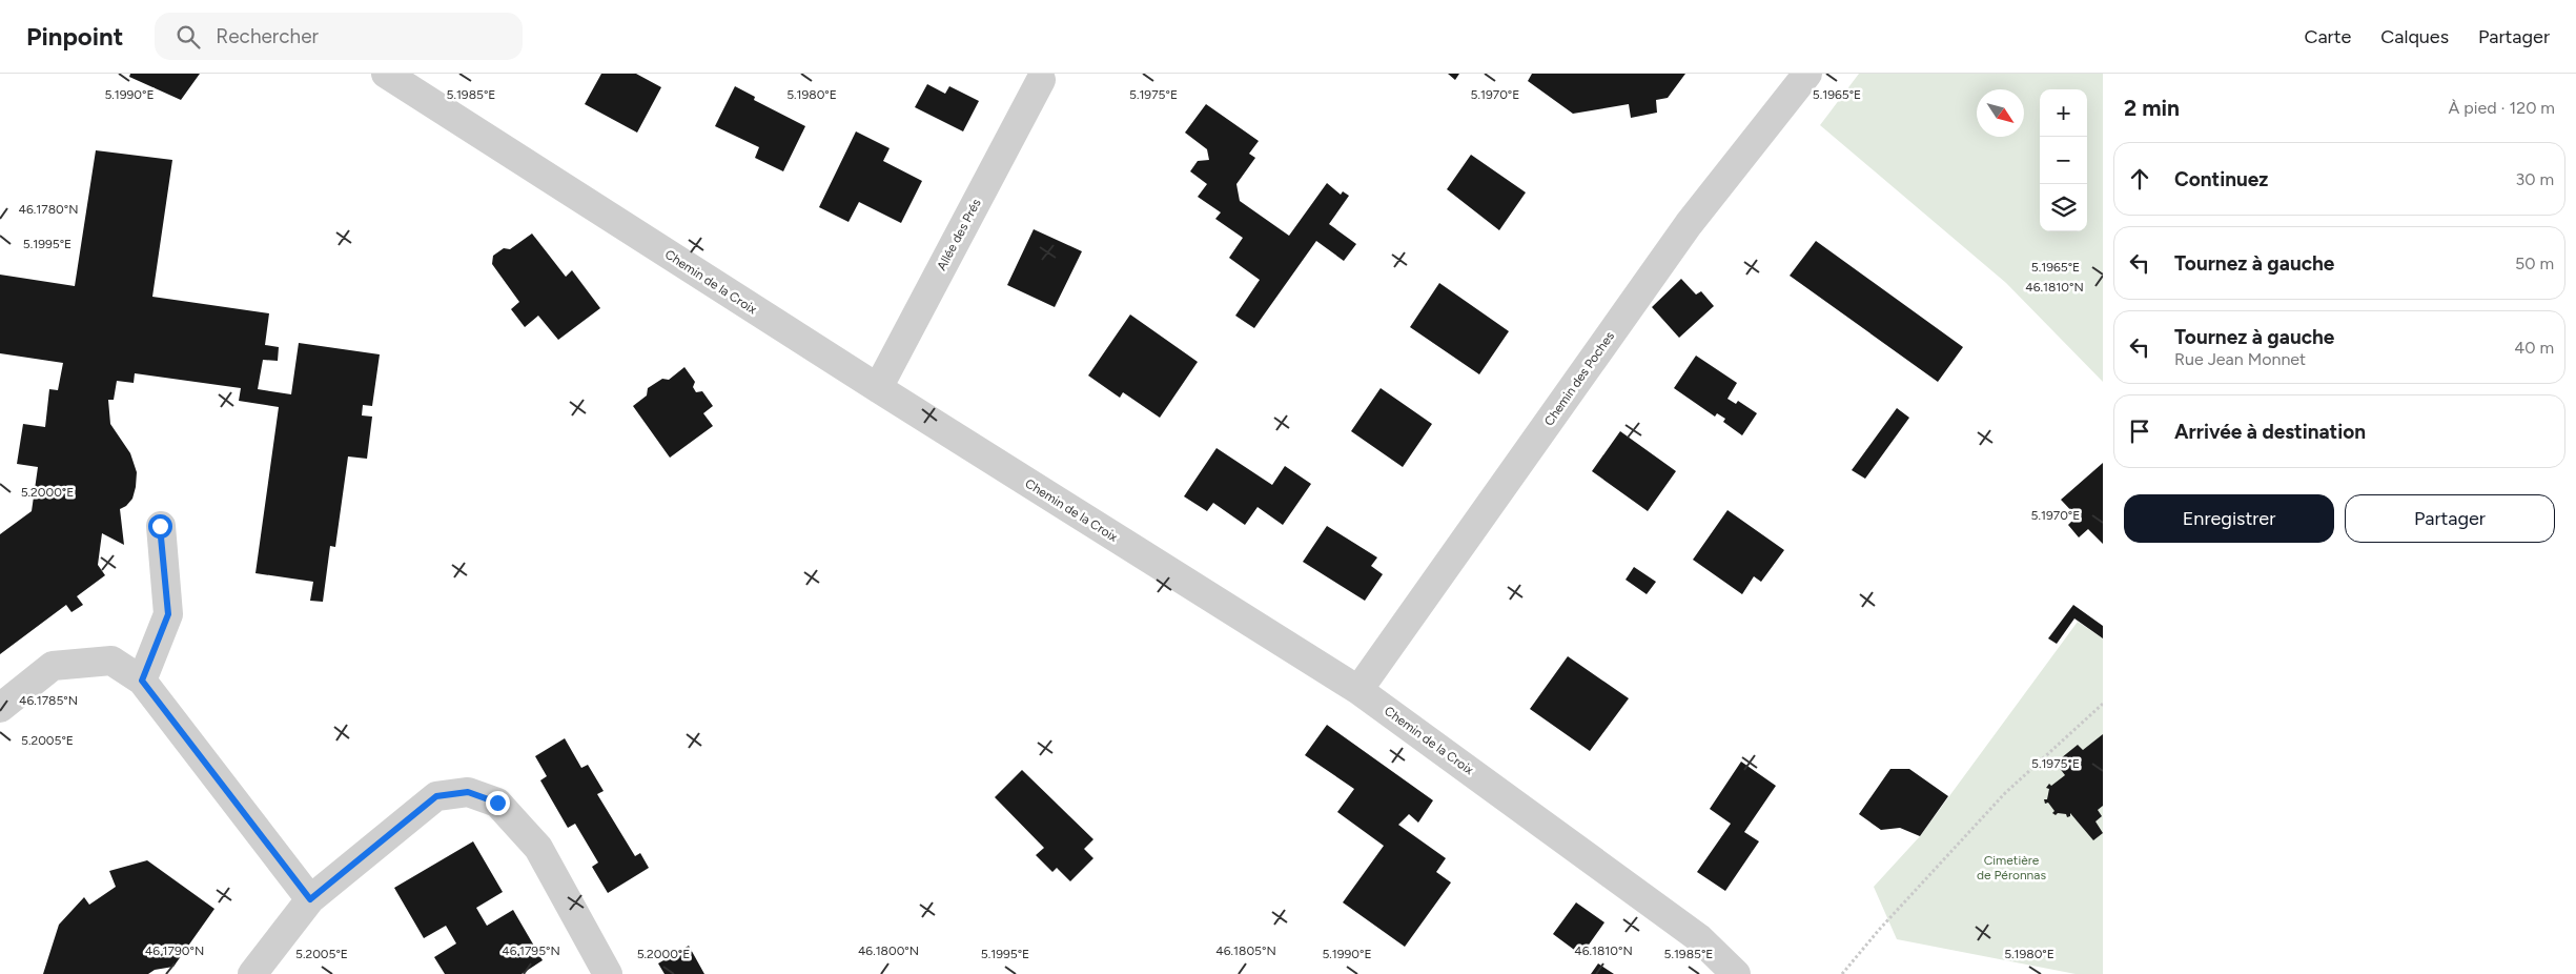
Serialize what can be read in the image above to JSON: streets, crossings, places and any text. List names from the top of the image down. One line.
{"streets":{"street":["Allée des Prés","Chemin de la Croix","Chemin des Poches"]},"crossings":[["Allée des Prés","Chemin de la Croix"],["Chemin de la Croix","Chemin des Poches"]],"parks":["Cimetière de Péronnas"],"north":"bottom right","page":{"header":"Pinpoint","search":"Rechercher","nav":["Carte","Calques","Partager"],"heading":["2 min","À pied · 120 m"],"map_buttons":["+","−"],"list":[["Continuez","30 m"],["Tournez à gauche","50 m"],["Tournez à gauche","Rue Jean Monnet","40 m"],"Arrivée à destination"],"buttons":["Enregistrer","Partager"]},"coordinates":["5.1990°E","5.1975°E","5.1970°E","5.1985°E","5.1980°E","5.1965°E","46.1780°N","5.1995°E","46.1810°N","5.2000°E","46.1785°N","5.2005°E","46.1790°N","46.1795°N","46.1800°N","46.1805°N"]}
